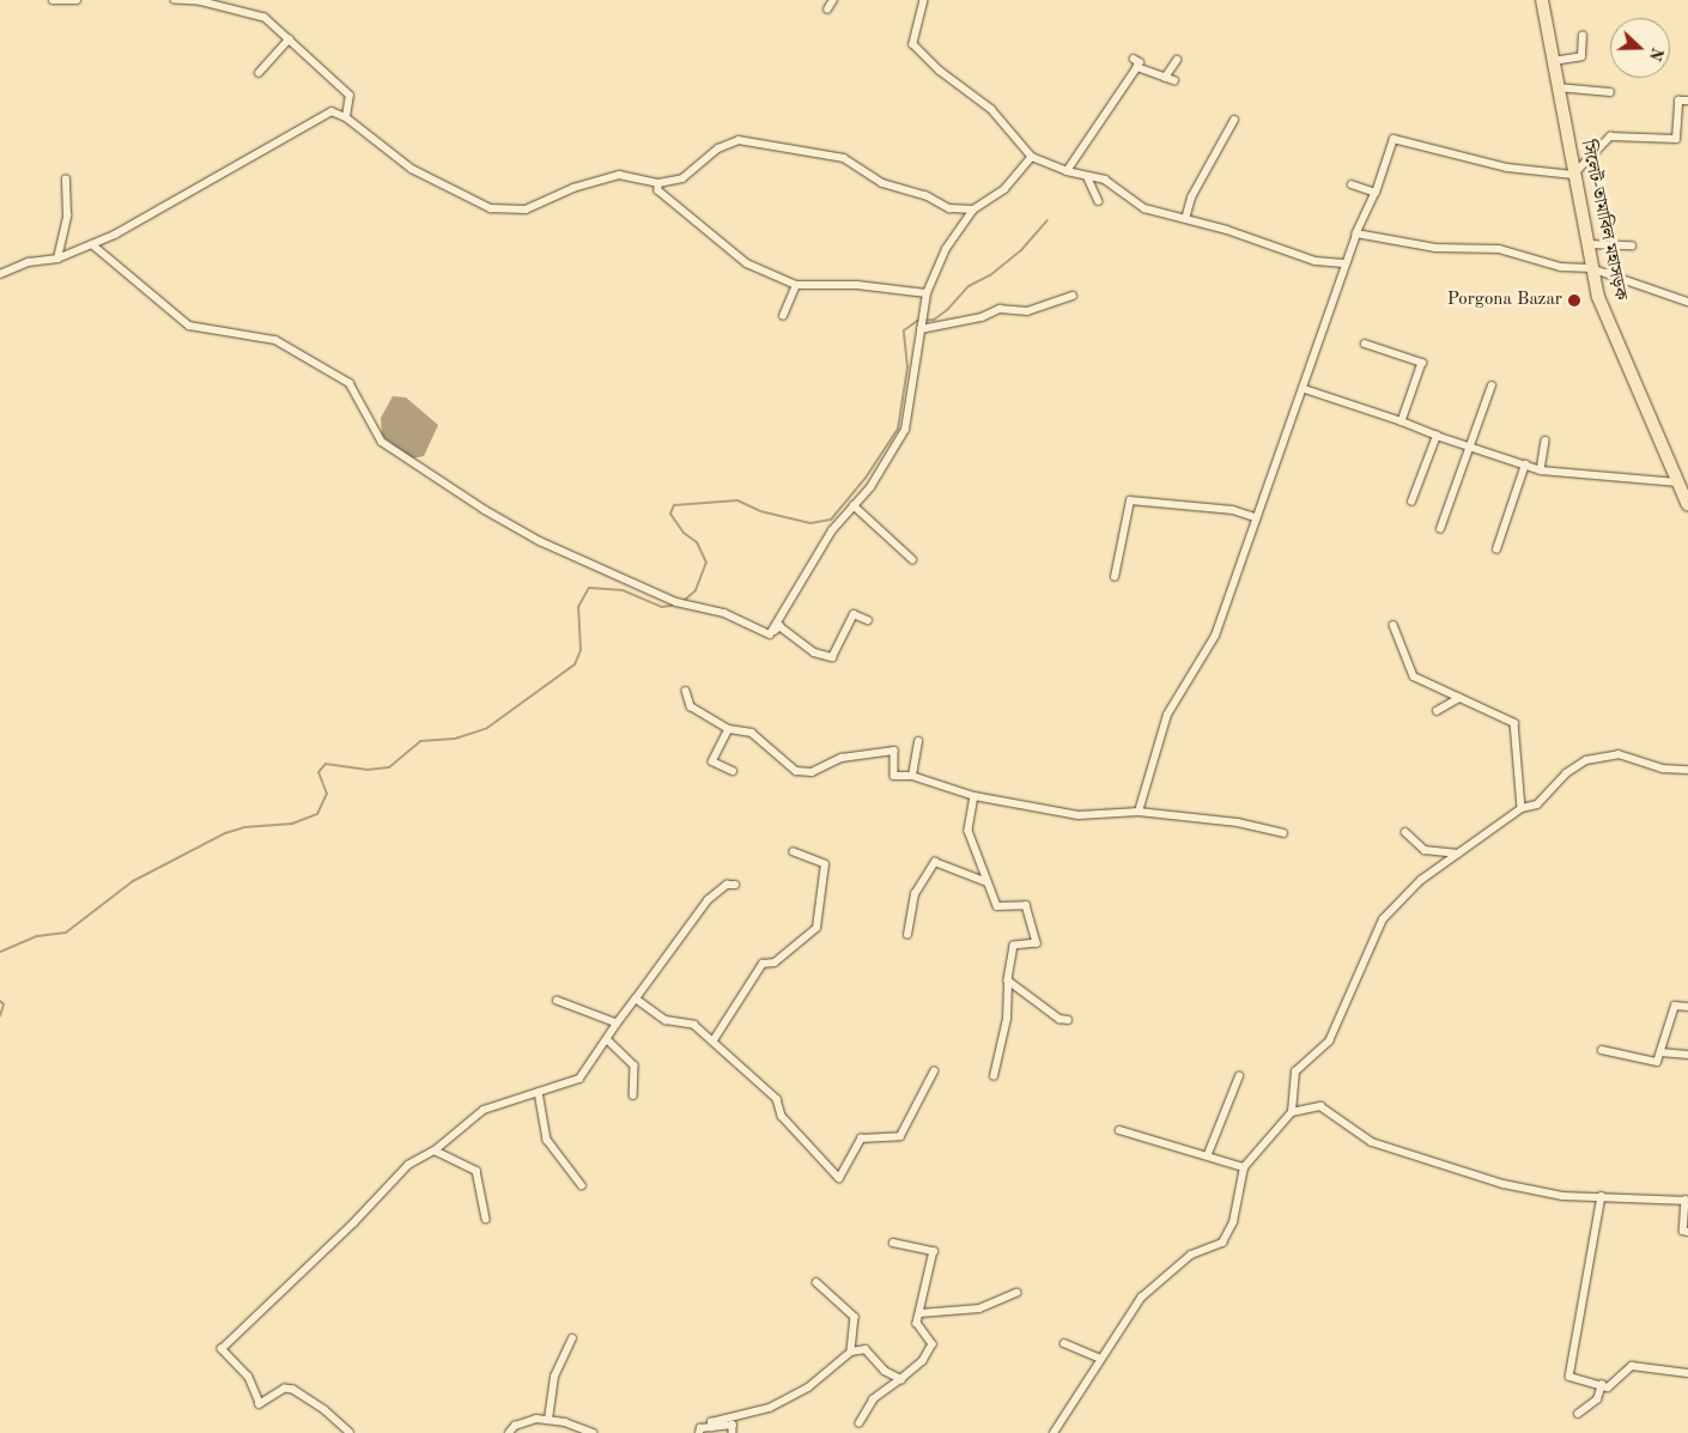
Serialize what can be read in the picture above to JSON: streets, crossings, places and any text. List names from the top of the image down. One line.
{"streets":{"highway":["সিলেট-তামাবিল মহাসড়ক"]},"places":["Porgona Bazar"],"north":"right"}
